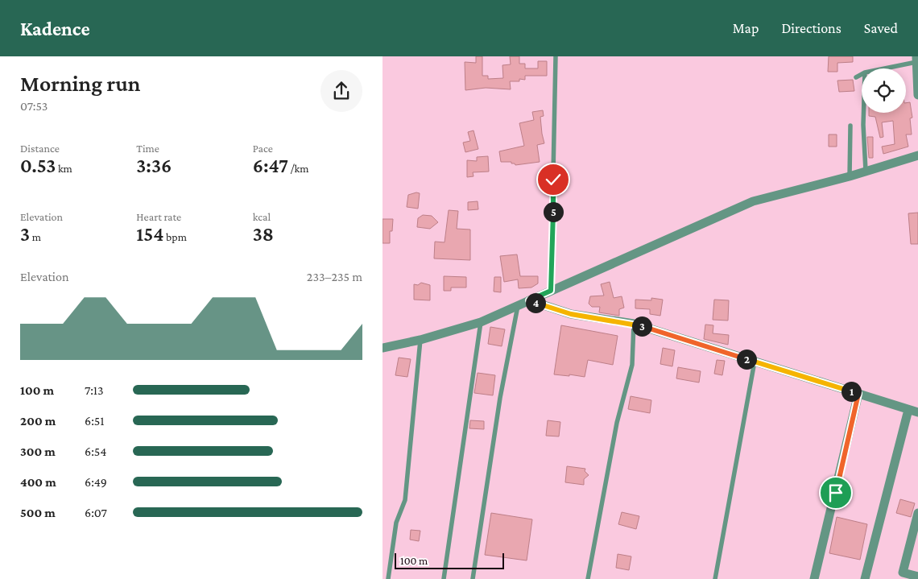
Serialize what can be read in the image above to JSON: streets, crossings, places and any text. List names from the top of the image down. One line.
{"scale_bar":"100 m","page":{"header":"Kadence","nav":["Map","Directions","Saved"],"heading":["Morning run","07:53"],"stats":[["Distance","0.53 km"],["Time","3:36"],["Pace","6:47 /km"],["Elevation","3 m"],["Heart rate","154 bpm"],["kcal","38"]],"pins":["5","4","3","2","1"],"chart":["Elevation","233–235 m"],"list":[{"name":"100 m","note":"7:13"},{"name":"200 m","note":"6:51"},{"name":"300 m","note":"6:54"},{"name":"400 m","note":"6:49"},{"name":"500 m","note":"6:07"}],"scale":"100 m"}}
